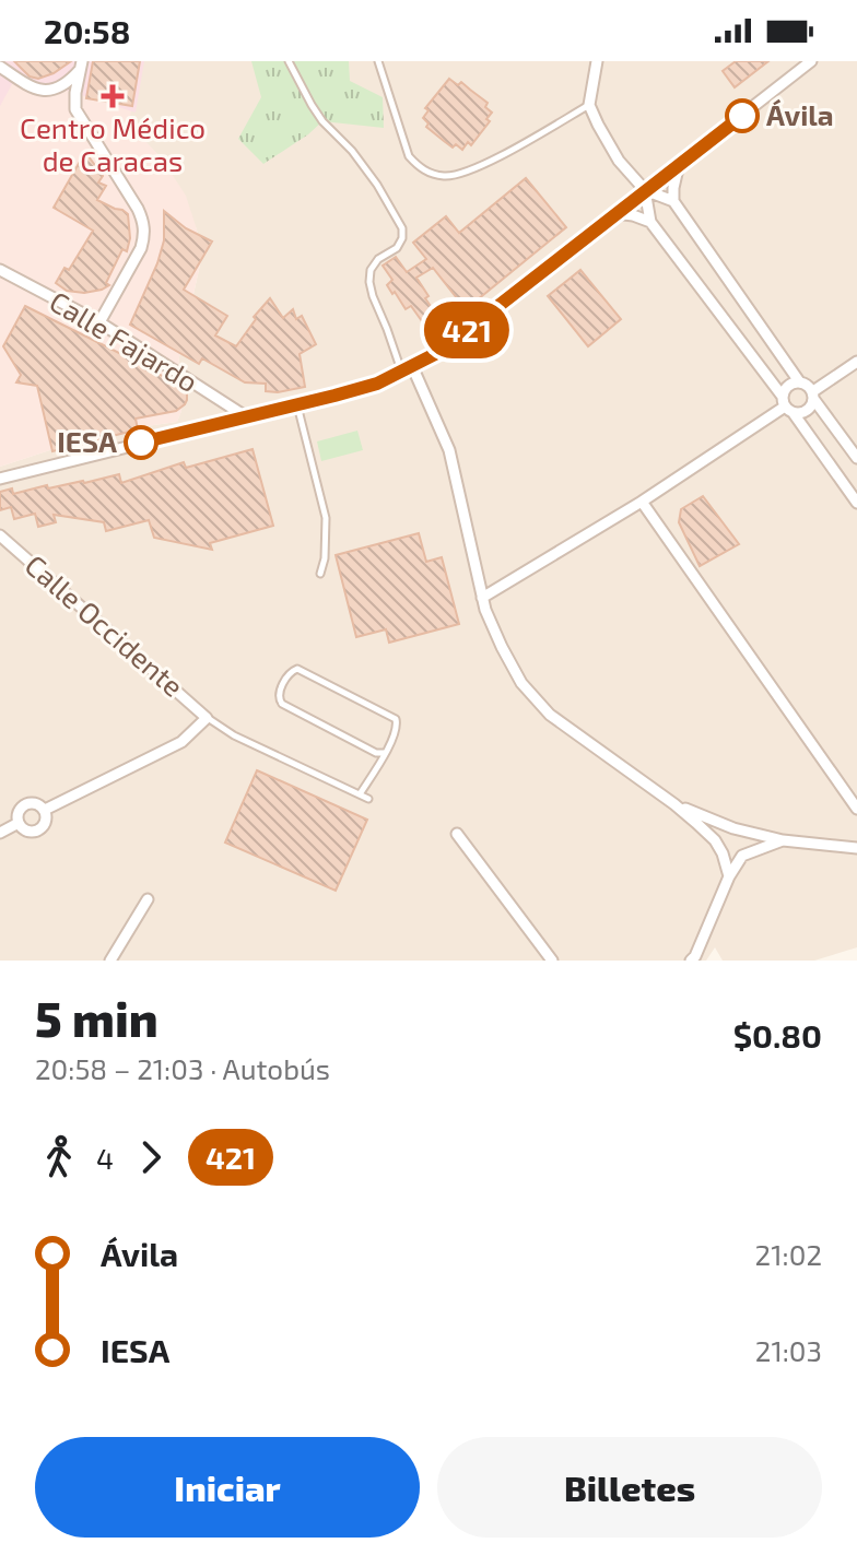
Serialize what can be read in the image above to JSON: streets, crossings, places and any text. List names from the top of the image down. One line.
{"streets":{"street":["Calle Fajardo","Calle Occidente"]},"places":{"health":["Centro Médico de Caracas"],"other":["Ávila","IESA"]},"lines":["bus line 421"],"page":{"status":"20:58","on_map":"421","heading":["5 min","20:58 – 21:03 · Autobús","$0.80"],"legs":["4","421"],"list":[{"name":"Ávila","value":"21:02"},{"name":"IESA","value":"21:03"}],"buttons":["Iniciar","Billetes"]}}
